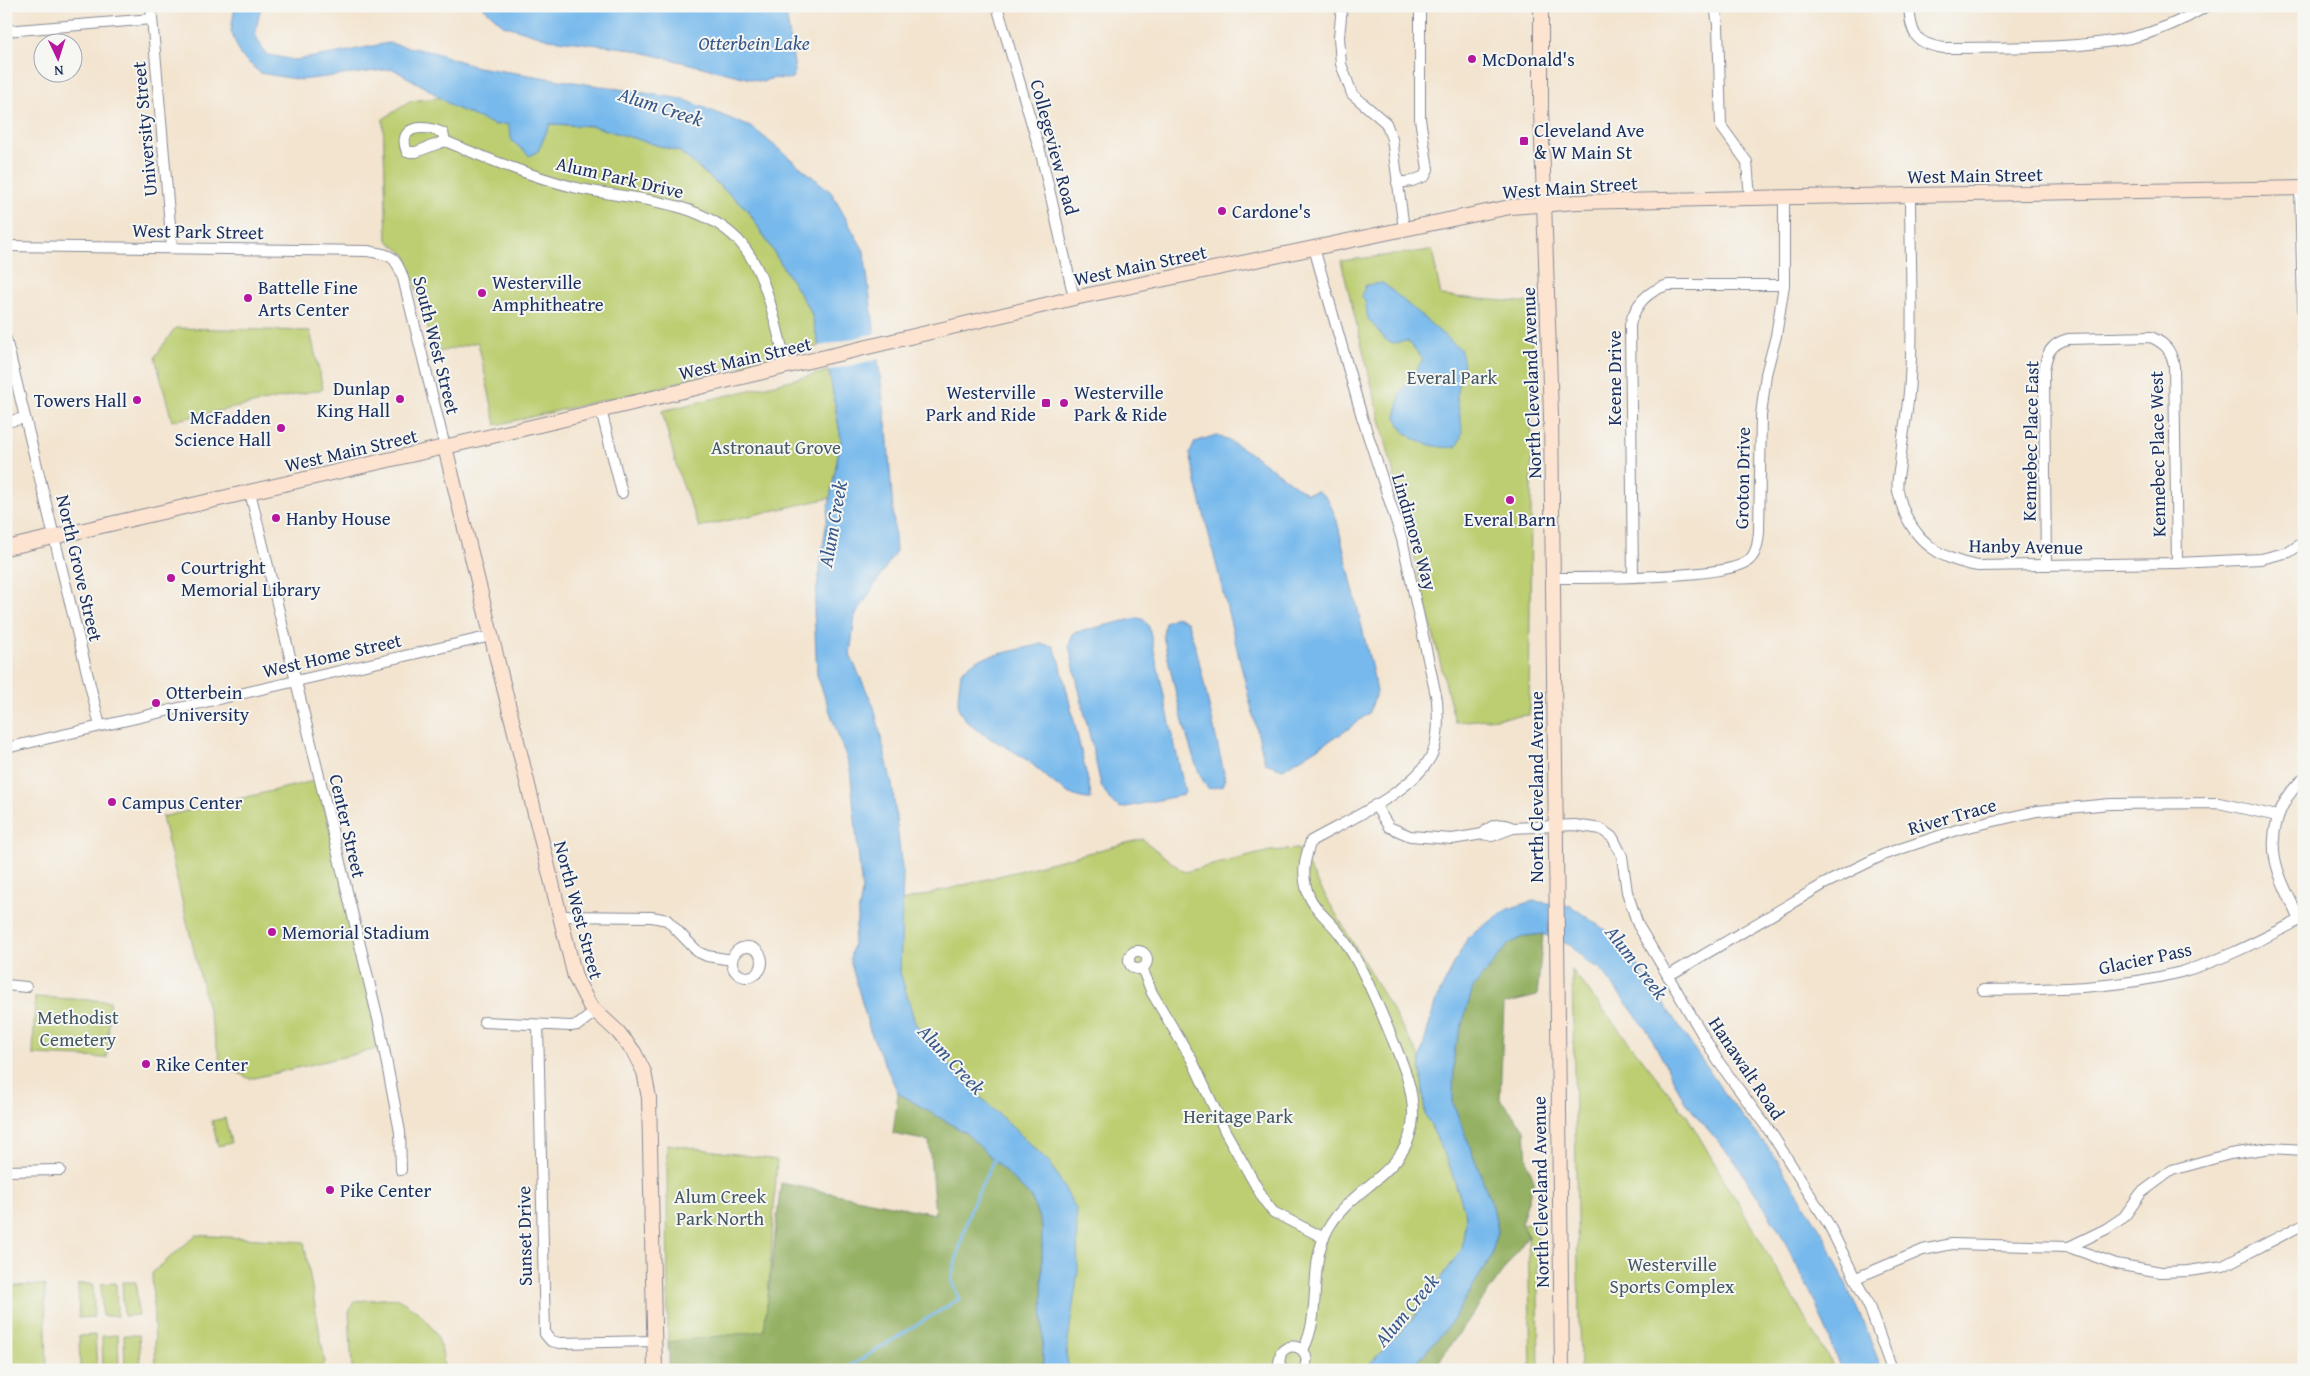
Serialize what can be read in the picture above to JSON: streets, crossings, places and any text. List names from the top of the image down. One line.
{"streets":{"main road":["West Main Street","North Cleveland Avenue","North West Street"],"street":["University Street","Collegeview Road","Alum Park Drive","West Park Street","South West Street","Keene Drive","Kennebec Place East","Kennebec Place West","Groton Drive","Lindimore Way","Hanby Avenue","North Grove Street","West Home Street","River Trace","Center Street","Glacier Pass","Hanawalt Road","Sunset Drive"]},"crossings":[["University Street","West Park Street"],["Collegeview Road","West Main Street"],["West Main Street","Alum Park Drive"],["West Main Street","South West Street"],["West Main Street","North Cleveland Avenue"],["West Main Street","Groton Drive"],["West Main Street","Lindimore Way"],["West Main Street","Hanby Avenue"],["West Main Street","North Grove Street"],["West Main Street","Center Street"],["West Main Street","North West Street"],["West Park Street","South West Street"],["South West Street","North West Street"],["Keene Drive","Groton Drive"],["North Cleveland Avenue","Groton Drive"],["North Cleveland Avenue","Hanawalt Road"],["Kennebec Place East","Kennebec Place West"],["Kennebec Place East","Hanby Avenue"],["Kennebec Place West","Hanby Avenue"],["Lindimore Way","Hanawalt Road"],["North Grove Street","West Home Street"],["West Home Street","Center Street"],["West Home Street","North West Street"],["River Trace","Hanawalt Road"],["North West Street","Sunset Drive"]],"water":["Otterbein Lake","Alum Creek"],"parks":["Everal Park","Astronaut Grove","Methodist Cemetery","Heritage Park","Alum Creek Park North","Westerville Sports Complex"],"places":{"other":["McDonald's","Cardone's","Westerville Amphitheatre","Battelle Fine Arts Center","Dunlap King Hall","Towers Hall","Westerville Park & Ride","McFadden Science Hall","Everal Barn","Hanby House","Courtright Memorial Library","Otterbein University","Campus Center","Memorial Stadium","Rike Center","Pike Center"],"transit":["Cleveland Ave & W Main St","Westerville Park and Ride"]},"north":"bottom"}
